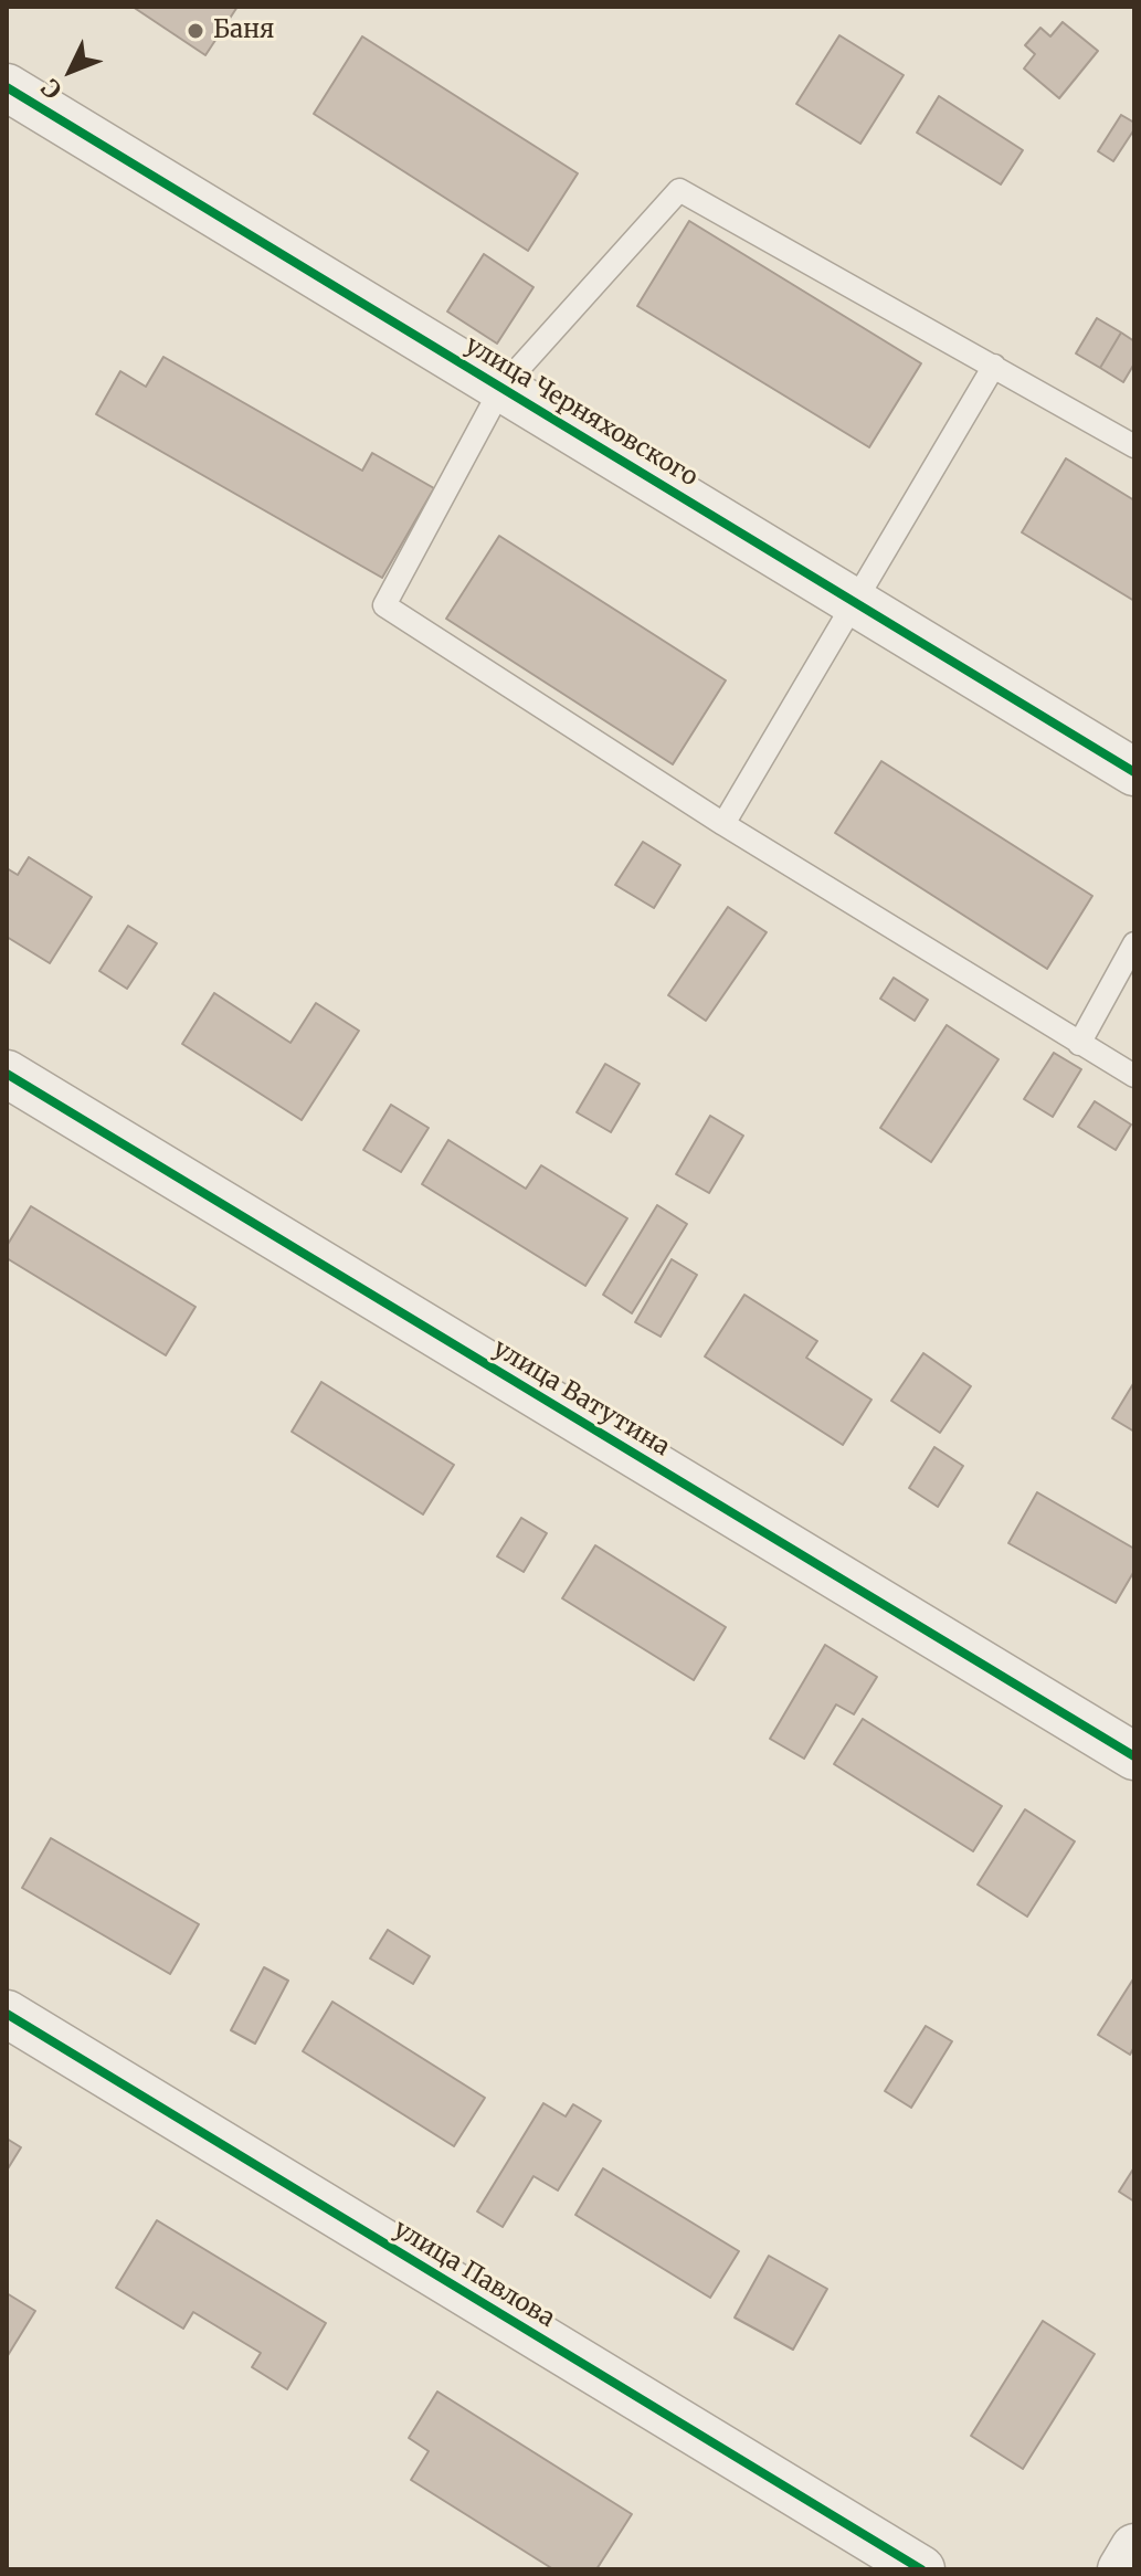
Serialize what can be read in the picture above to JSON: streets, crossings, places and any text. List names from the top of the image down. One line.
{"streets":{"street":["улица Черняховского","улица Ватутина","улица Павлова"]},"places":["Баня"],"north":"bottom left"}
